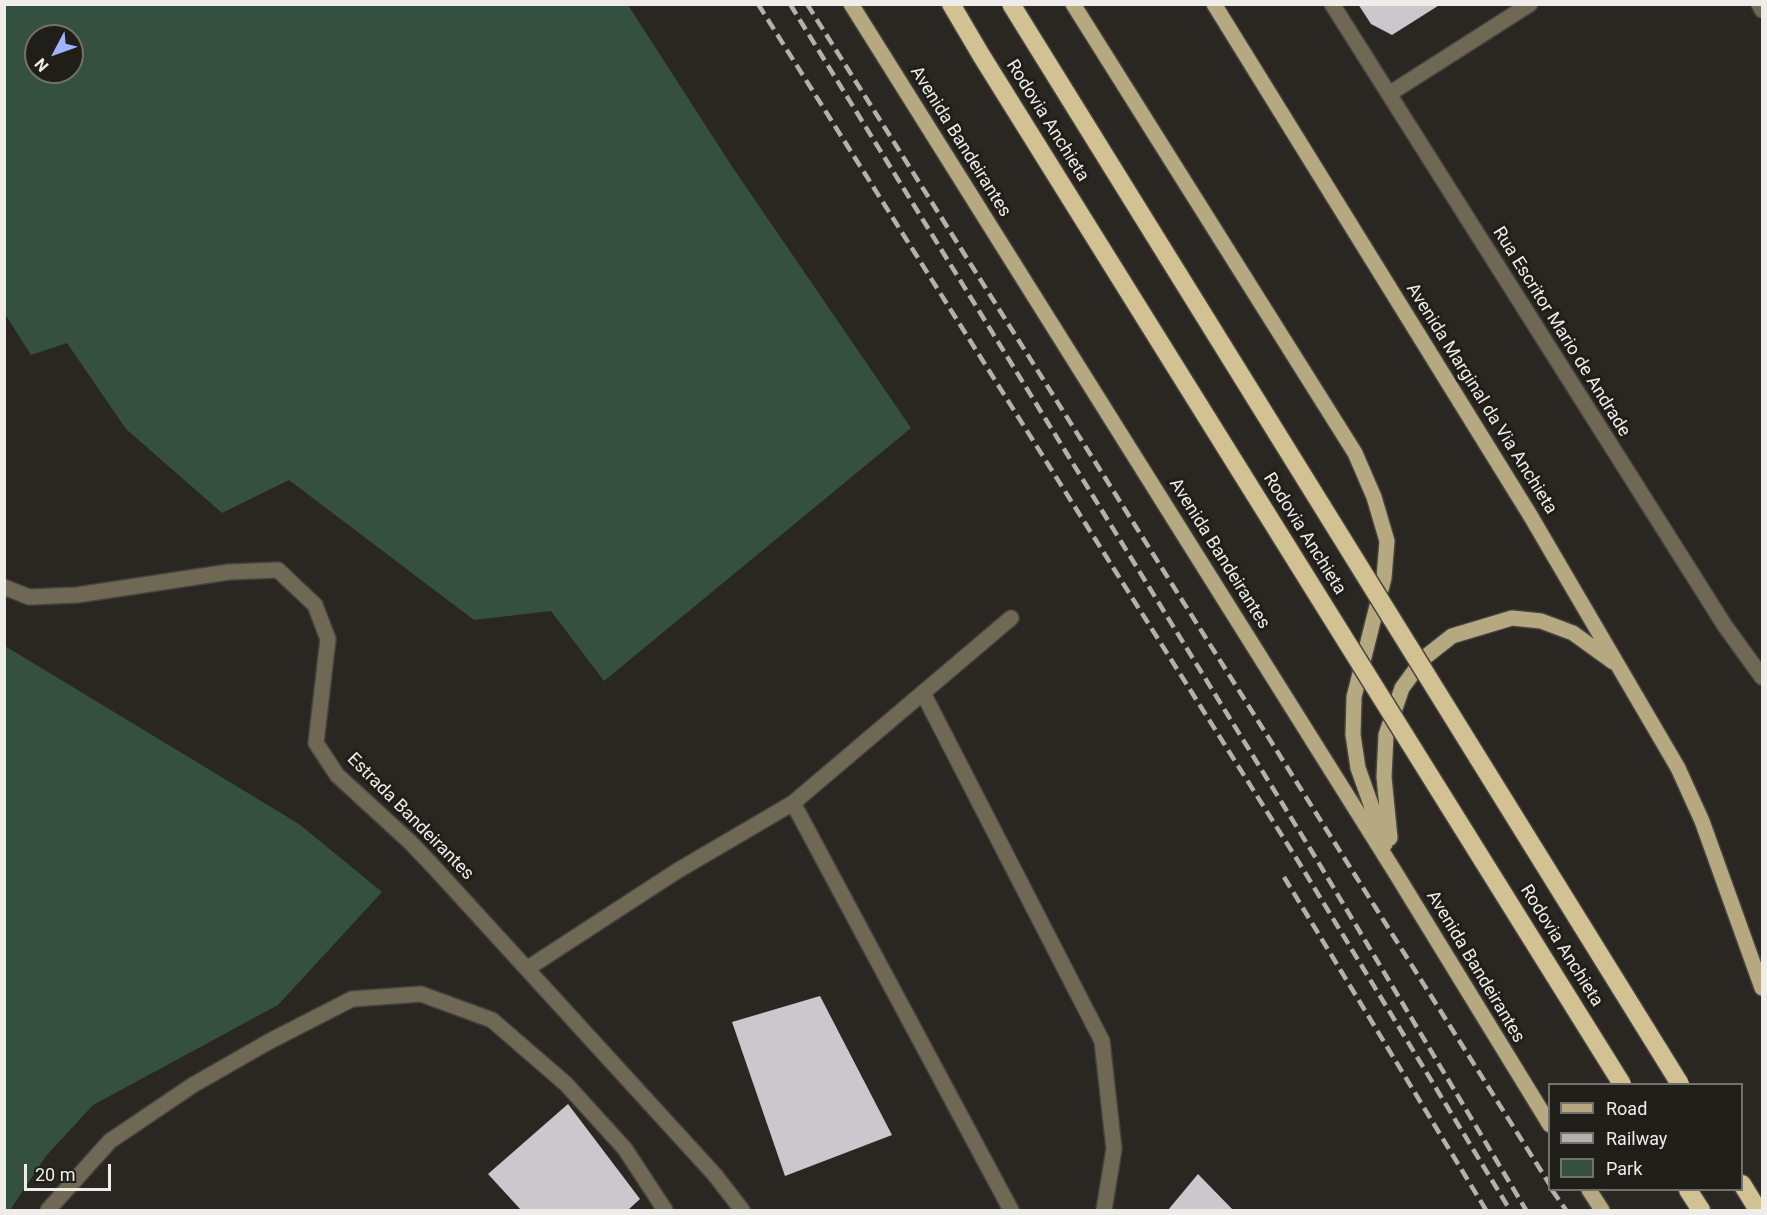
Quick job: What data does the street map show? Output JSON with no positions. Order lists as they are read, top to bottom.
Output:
{
  "streets": {
    "highway": ["Rodovia Anchieta"],
    "main road": ["Avenida Bandeirantes", "Avenida Marginal da Via Anchieta"],
    "street": ["Rua Escritor Mario de Andrade", "Estrada Bandeirantes"]
  },
  "legend": ["Road", "Railway", "Park"],
  "scale_bar": "20 m",
  "north": "bottom left"
}
